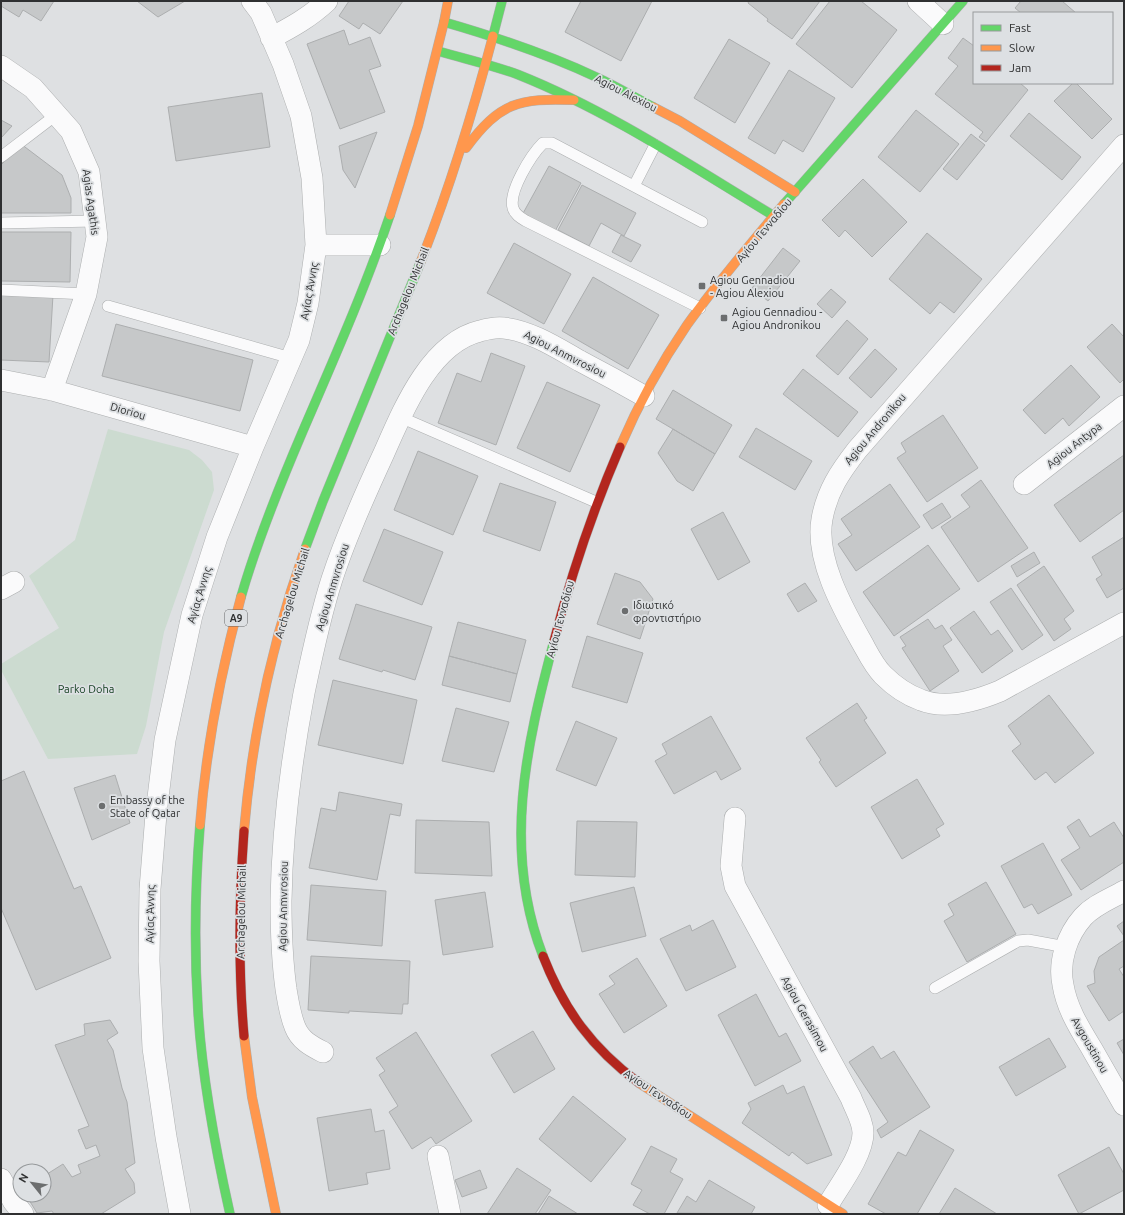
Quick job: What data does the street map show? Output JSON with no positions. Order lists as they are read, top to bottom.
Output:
{
  "streets": {
    "main road": [
      "Agiou Alexiou",
      "Αγίου Γενναδίου",
      "Archagelou Michail",
      "A9"
    ],
    "street": [
      "Agias Agathis",
      "Αγίας Άννης",
      "Agiou Anmvrosiou",
      "Dioriou",
      "Agiou Andronikou",
      "Agiou Antypa",
      "Agiou Gerasimou",
      "Avgoustinou"
    ]
  },
  "crossings": [
    ["Agiou Alexiou", "Αγίου Γενναδίου"],
    ["Agiou Alexiou", "Archagelou Michail"],
    ["Agiou Alexiou", "A9"],
    ["Agias Agathis", "Dioriou"],
    ["Αγίου Γενναδίου", "Agiou Anmvrosiou"],
    ["Αγίου Γενναδίου", "Agiou Gerasimou"],
    ["Αγίας Άννης", "Dioriou"]
  ],
  "parks": ["Parko Doha"],
  "places": {
    "transit": ["Agiou Gennadiou - Agiou Alexiou", "Agiou Gennadiou - Agiou Andronikou"],
    "other": ["Ιδιωτικό φροντιστήριο", "Embassy of the State of Qatar"]
  },
  "legend": ["Fast", "Slow", "Jam"],
  "north": "top left"
}
